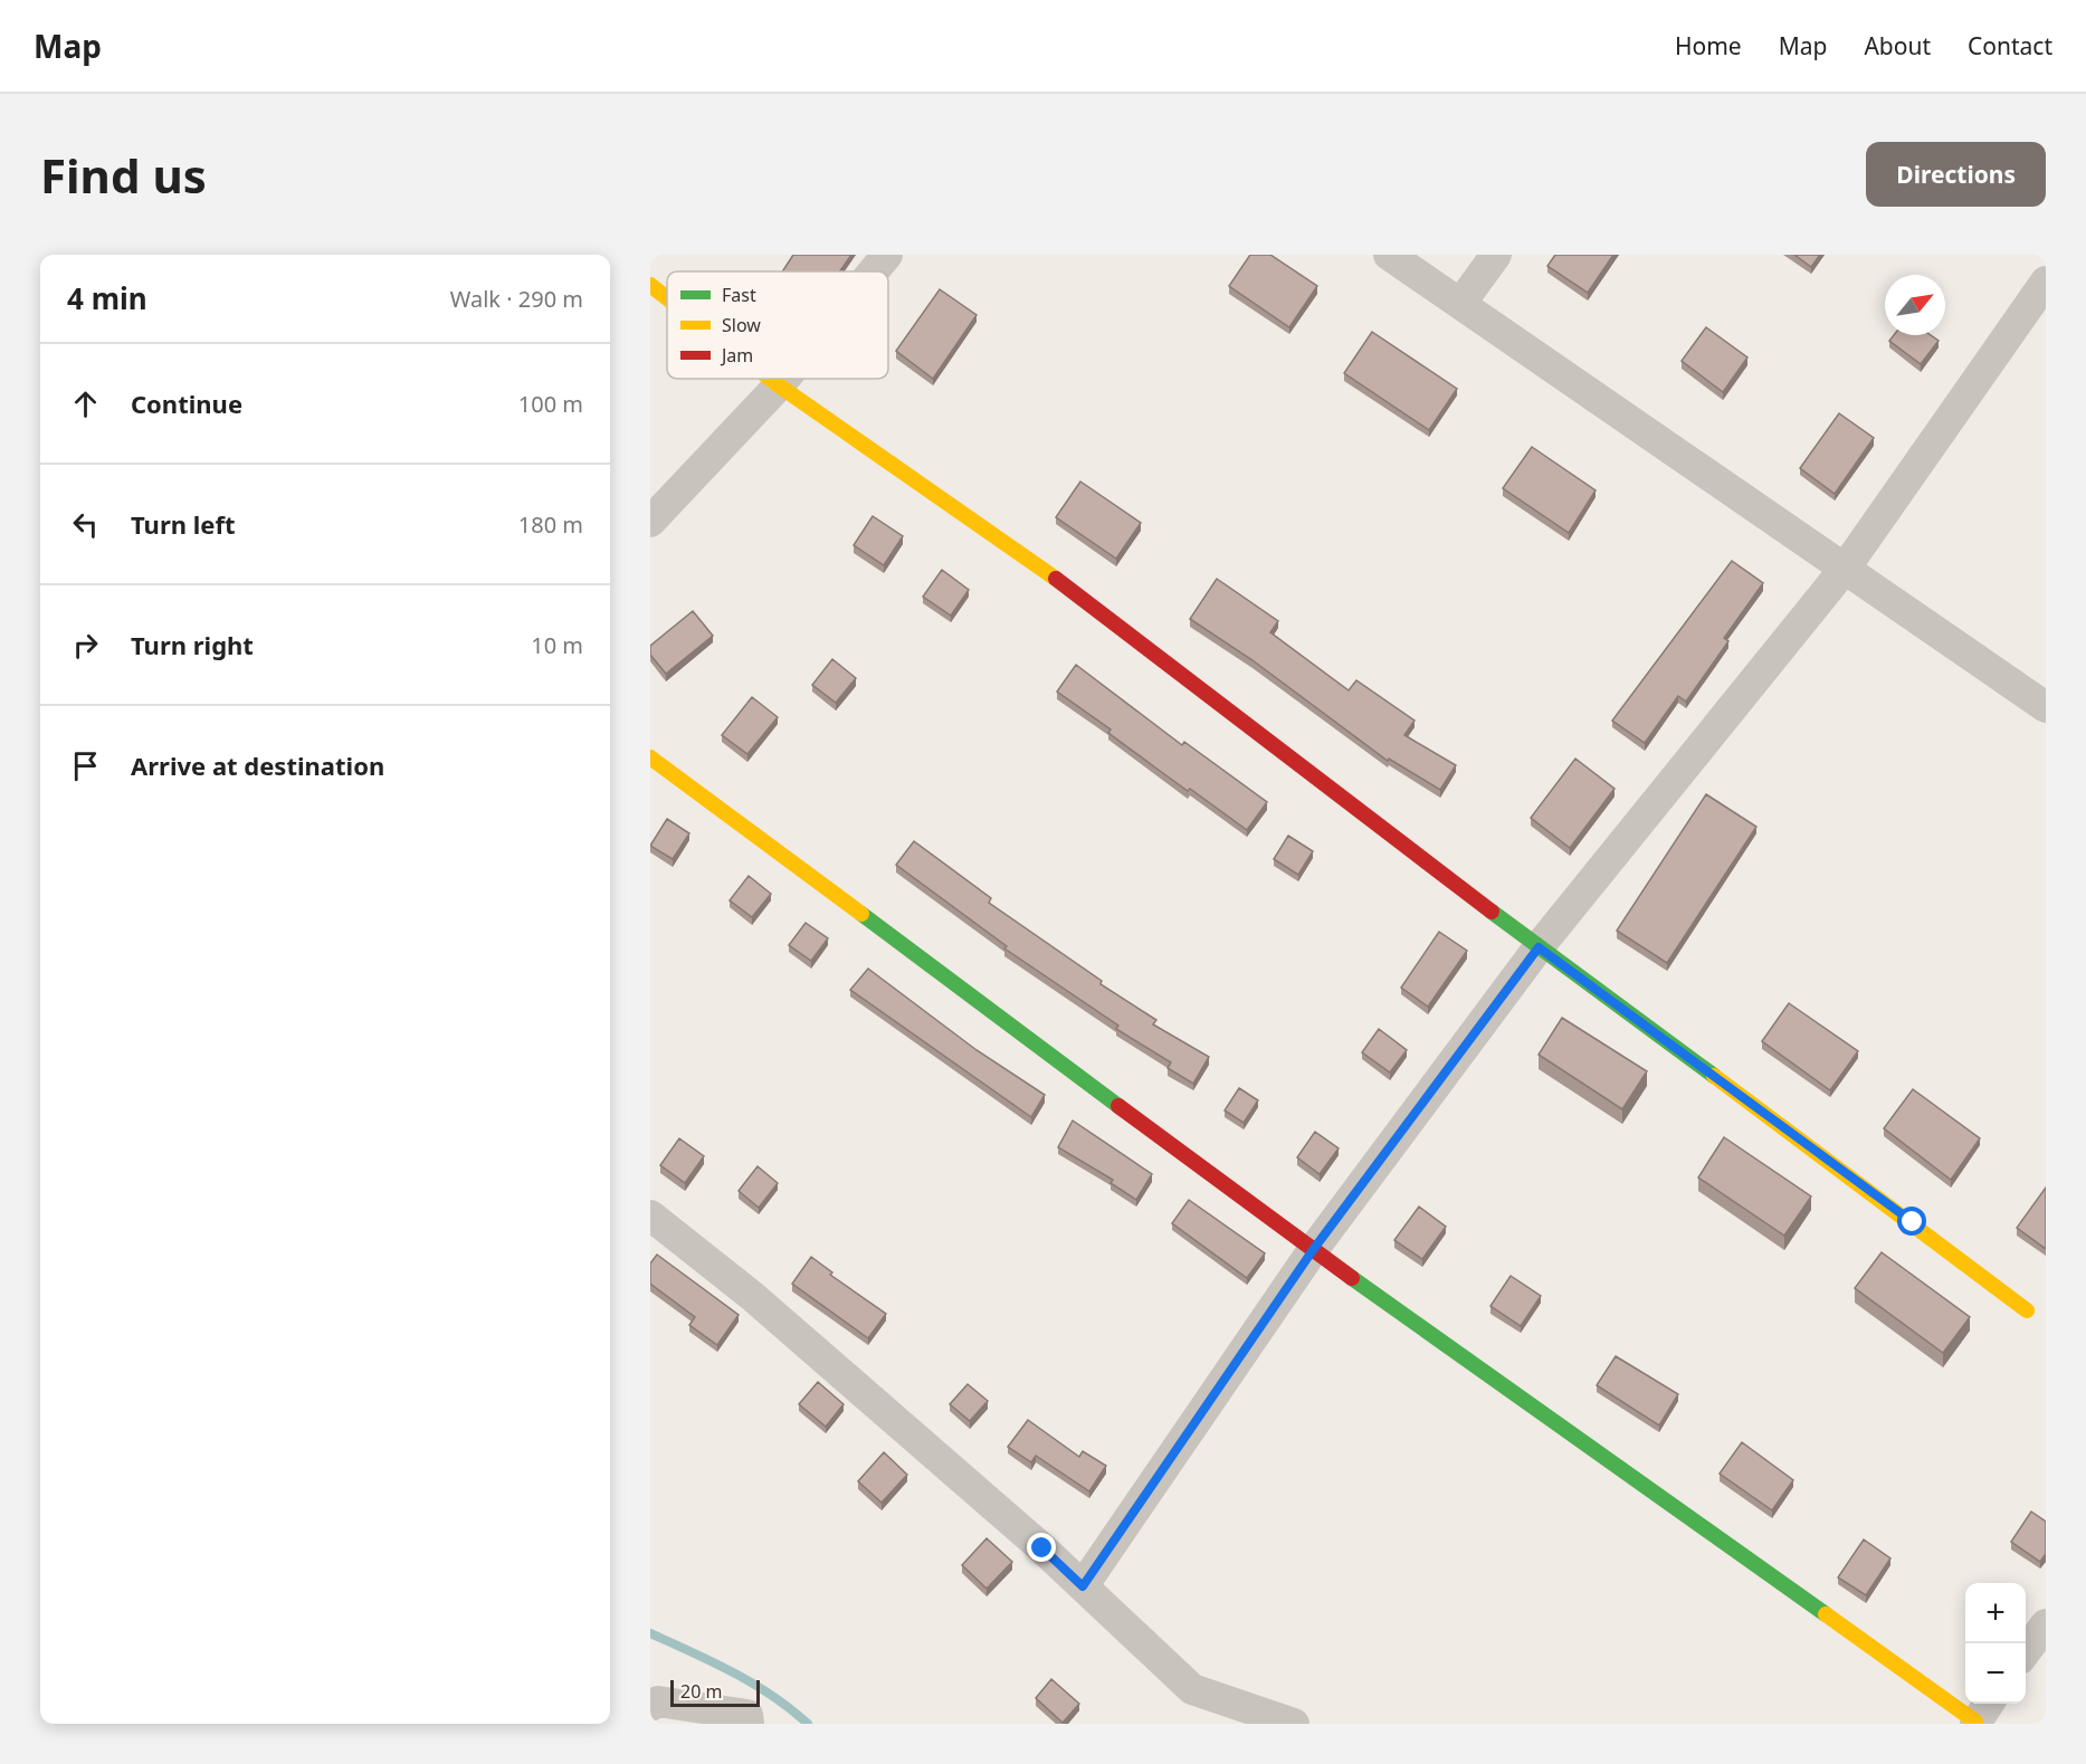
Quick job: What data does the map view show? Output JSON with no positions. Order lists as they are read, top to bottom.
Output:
{
  "legend": ["Fast", "Slow", "Jam"],
  "scale_bar": "20 m",
  "north": "top right",
  "page": {
    "header": "Map",
    "nav": [
      "Home",
      "Map",
      "About",
      "Contact"
    ],
    "buttons": "Directions",
    "title": "Find us",
    "heading": ["4 min", "Walk · 290 m"],
    "list": [
      ["Continue", "100 m"],
      ["Turn left", "180 m"],
      ["Turn right", "10 m"],
      "Arrive at destination"
    ],
    "map_buttons": ["+", "−"],
    "scale": "20 m"
  }
}
